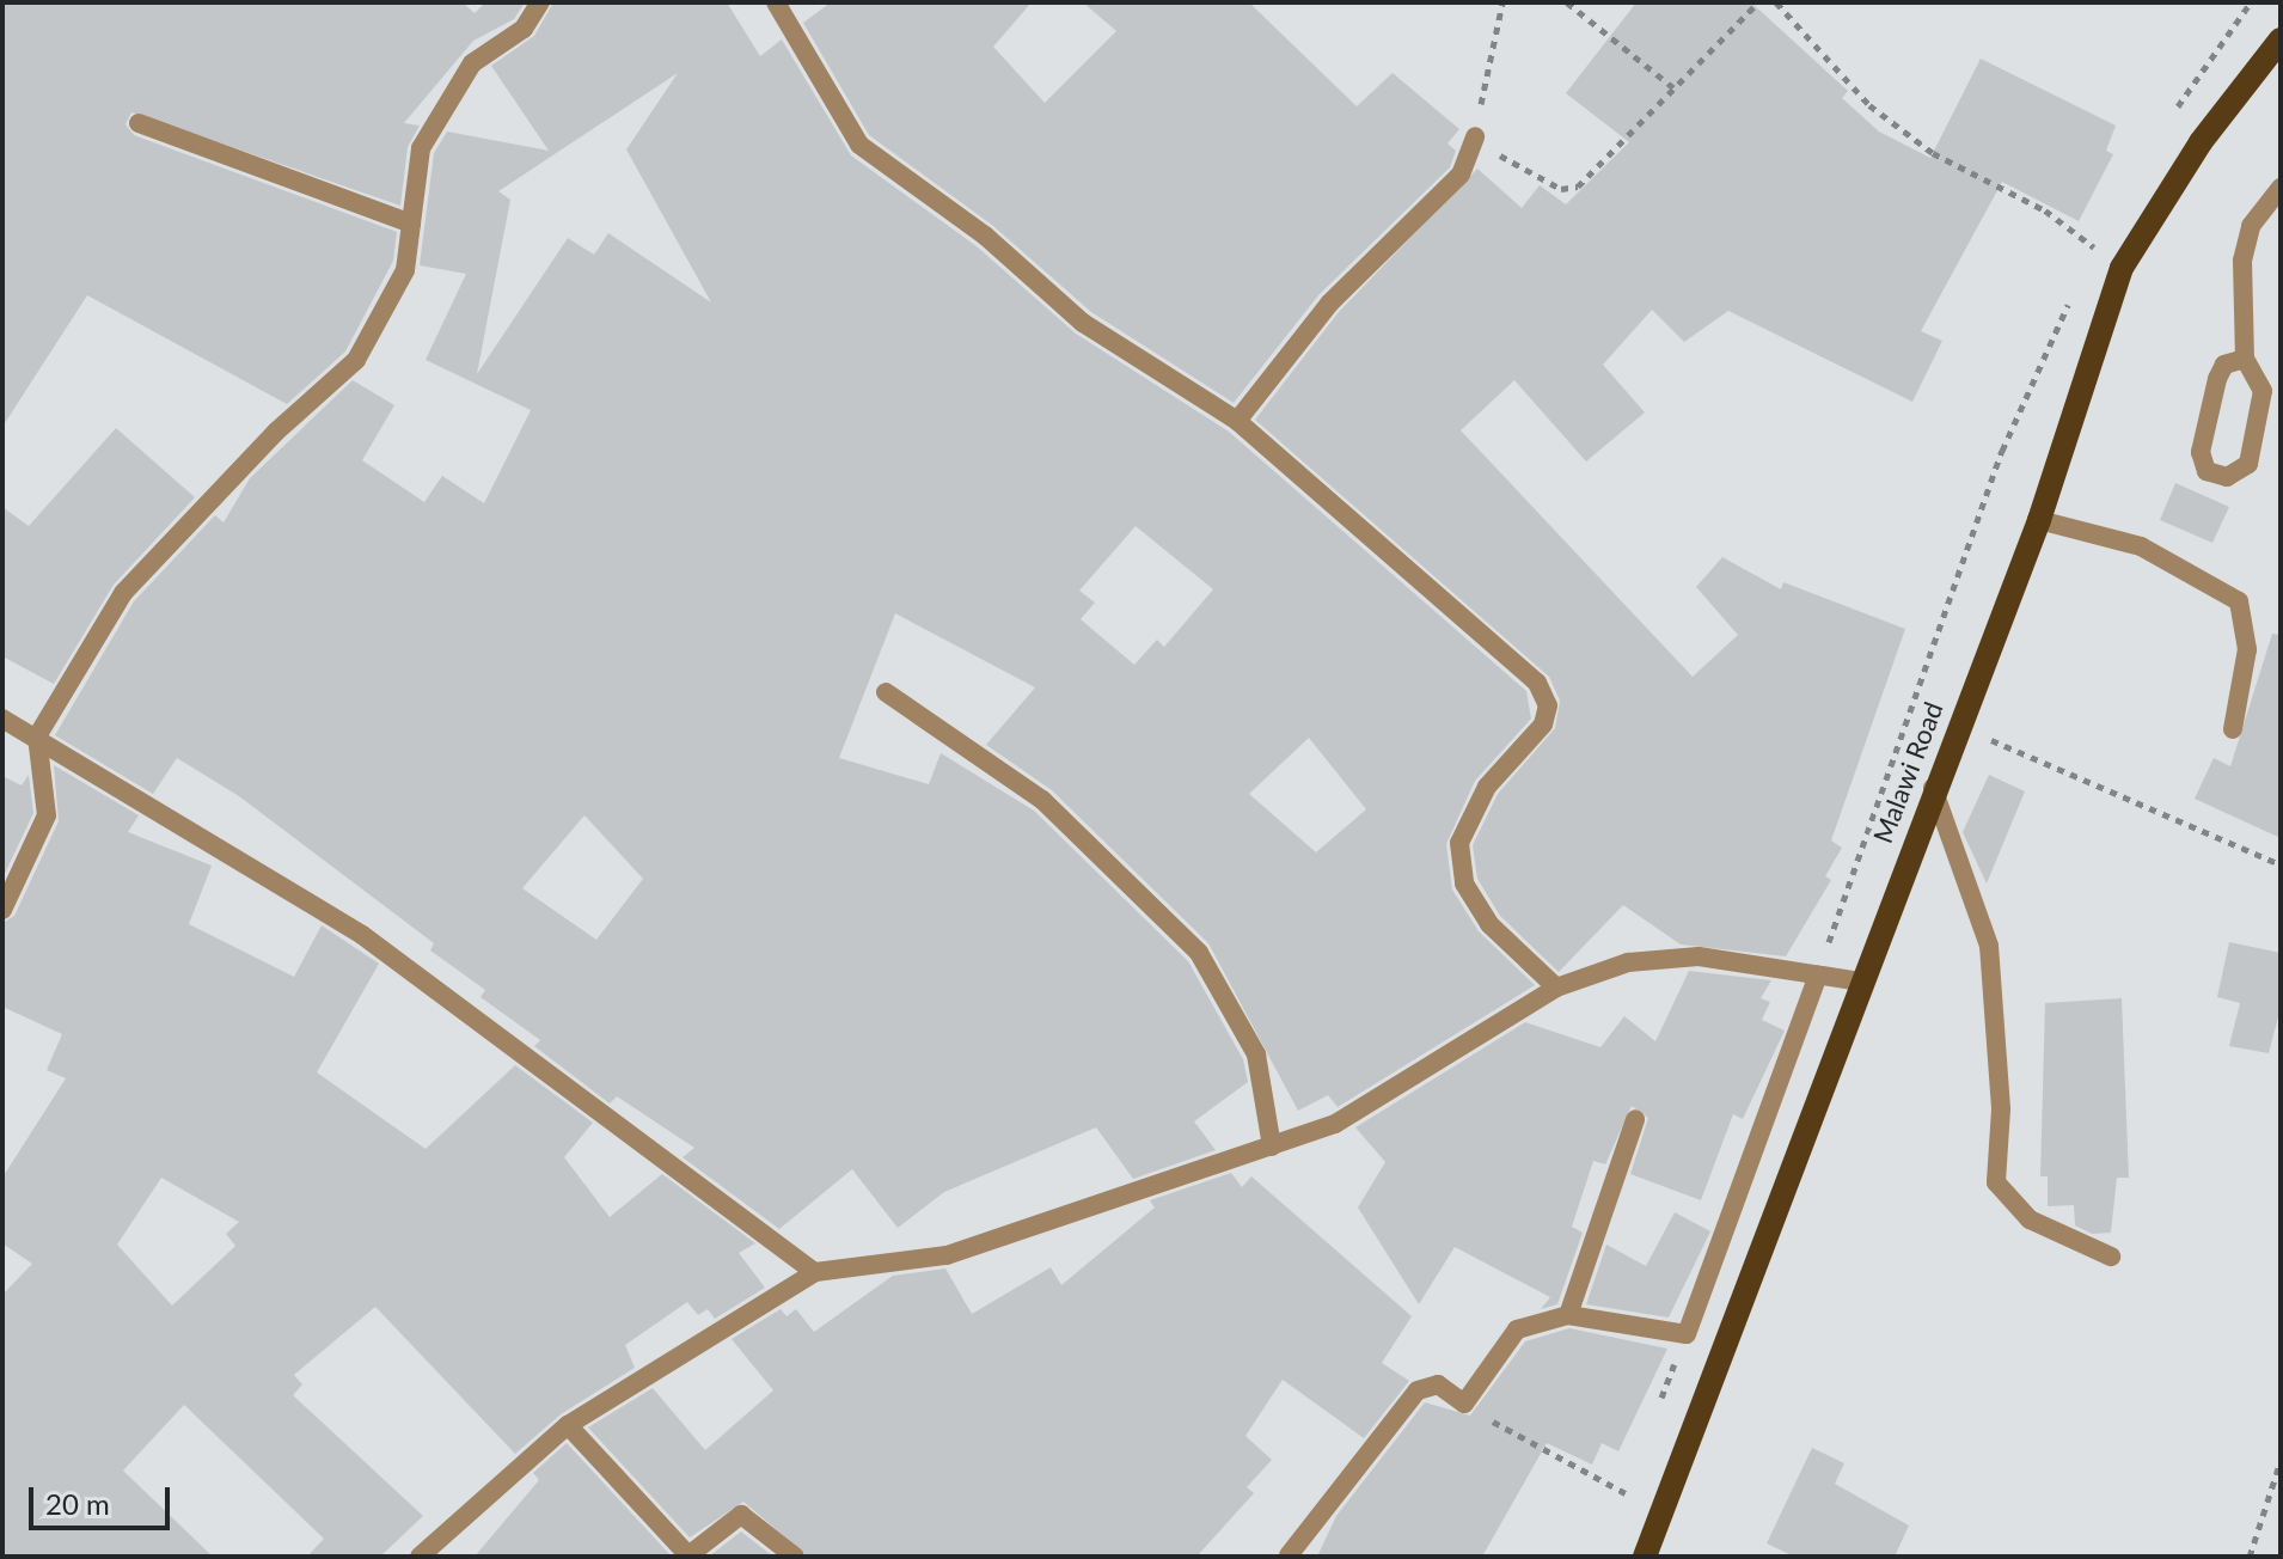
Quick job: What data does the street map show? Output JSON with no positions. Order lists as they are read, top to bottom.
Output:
{
  "streets": {
    "main road": ["Malawi Road"]
  },
  "scale_bar": "20 m"
}
